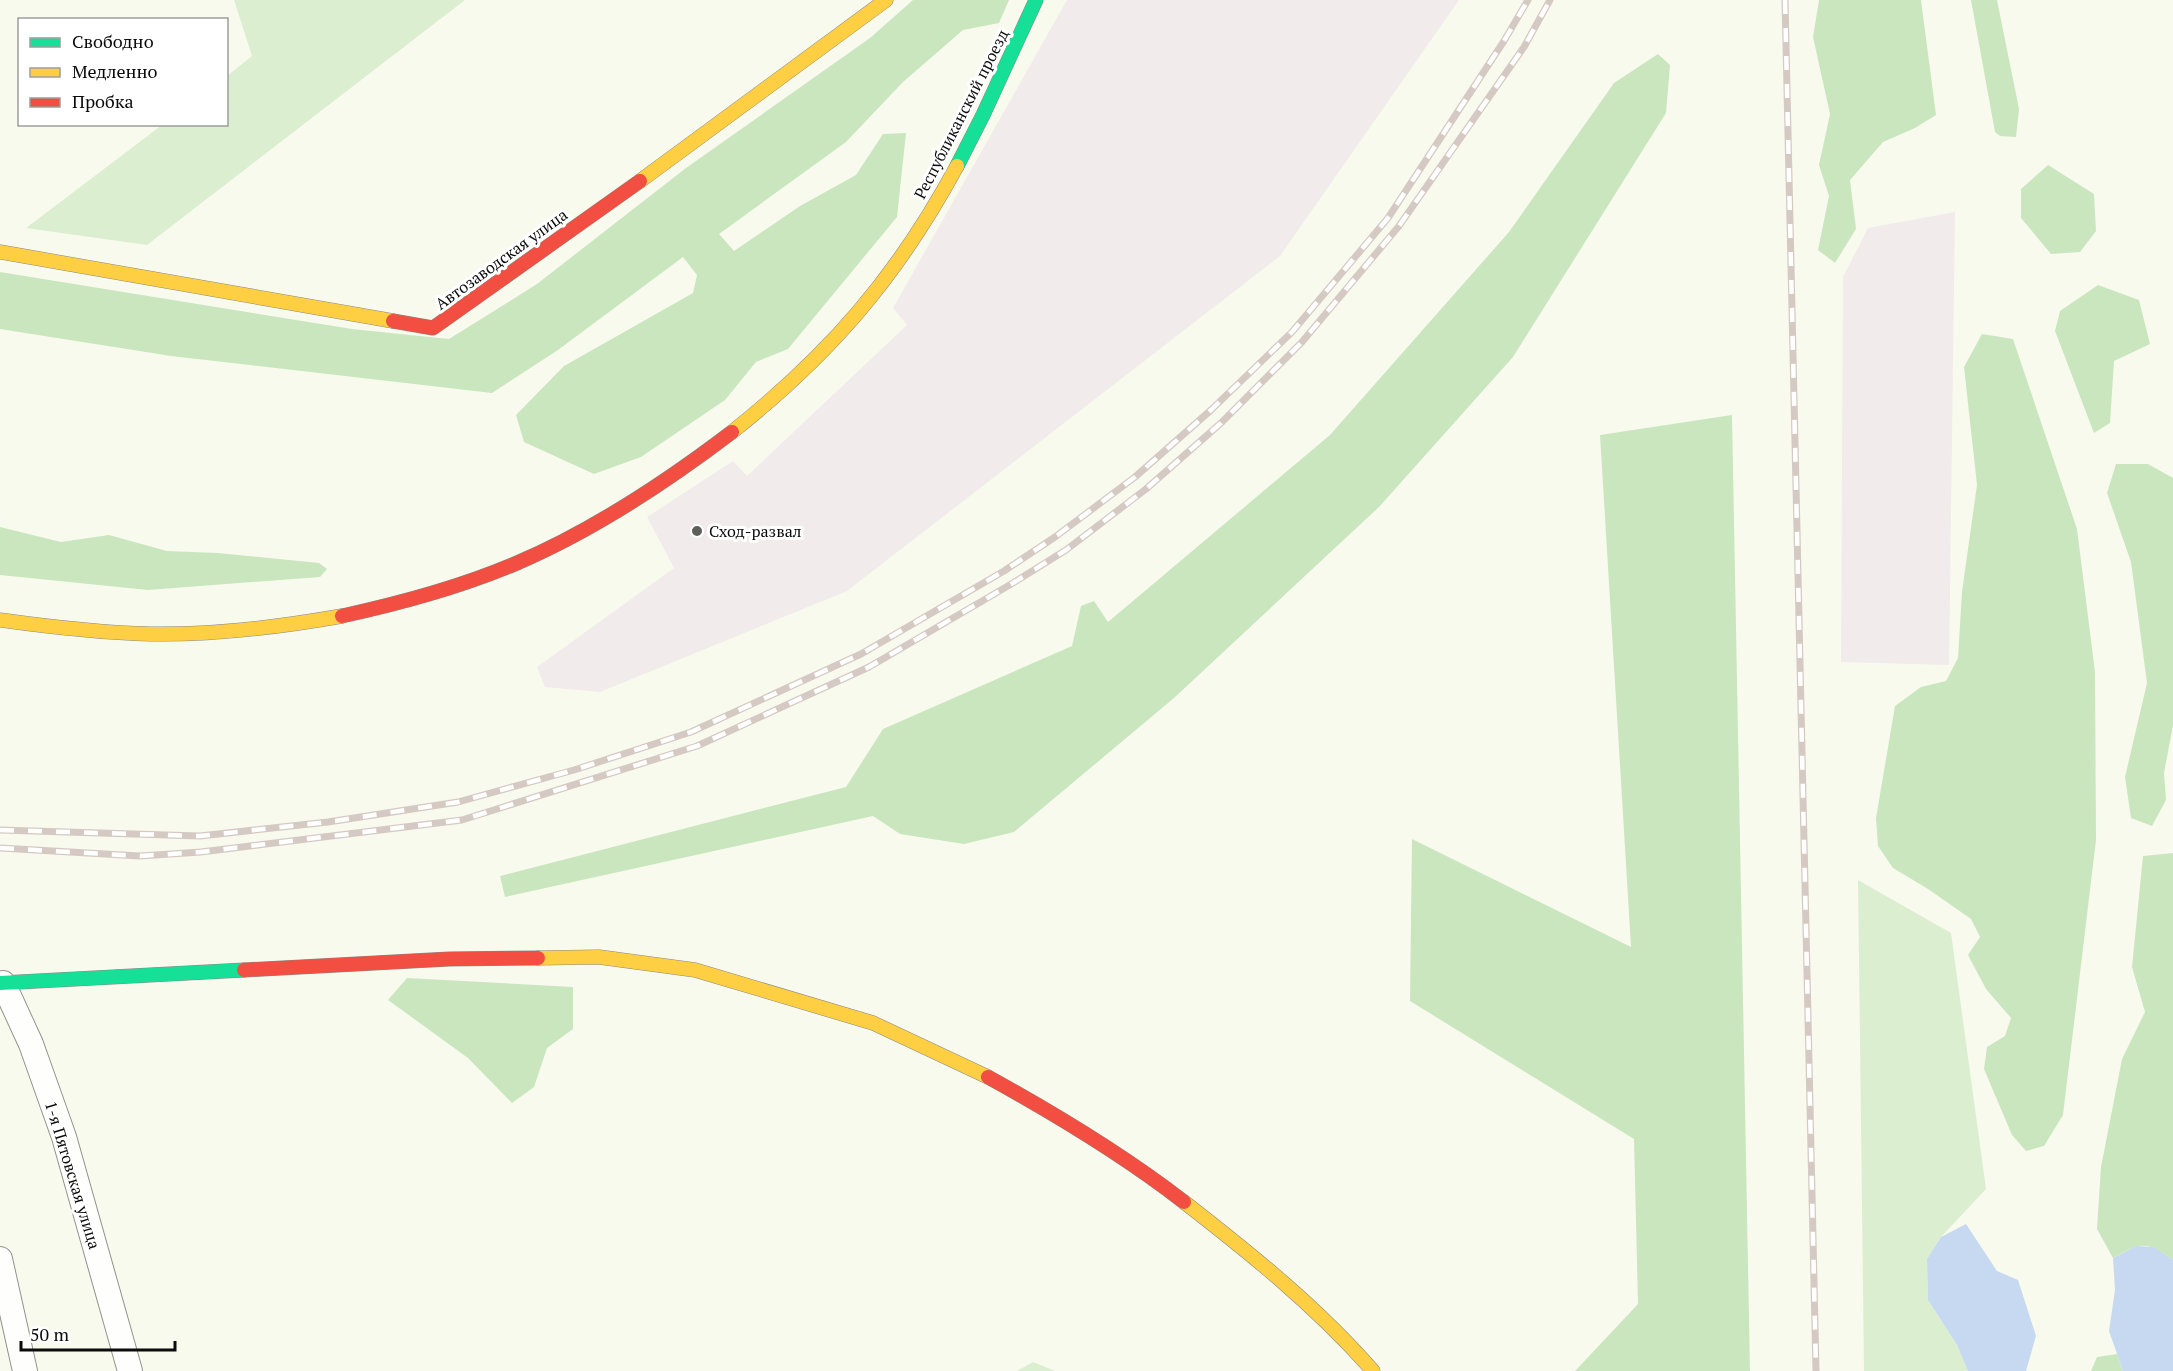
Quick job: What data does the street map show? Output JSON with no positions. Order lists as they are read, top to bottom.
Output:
{
  "streets": {
    "street": ["Республиканский проезд", "Автозаводская улица", "1-я Пятовская улица"]
  },
  "places": ["Сход-развал"],
  "legend": ["Свободно", "Медленно", "Пробка"],
  "scale_bar": "50 m"
}
